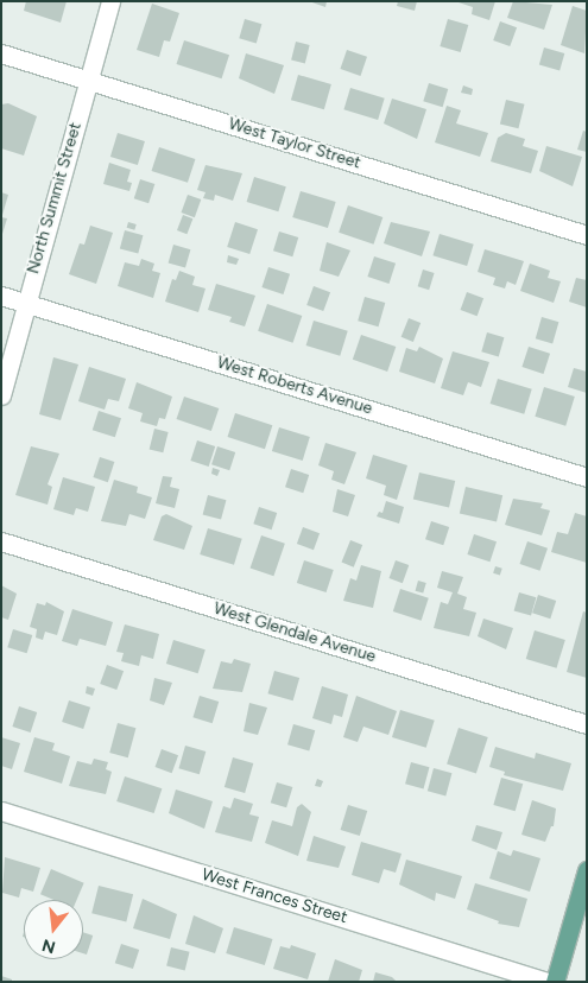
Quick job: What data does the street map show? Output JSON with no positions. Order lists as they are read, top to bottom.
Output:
{
  "streets": {
    "street": [
      "West Taylor Street",
      "North Summit Street",
      "West Roberts Avenue",
      "West Glendale Avenue",
      "West Frances Street"
    ]
  },
  "crossings": [
    ["West Taylor Street", "North Summit Street"],
    ["North Summit Street", "West Roberts Avenue"]
  ],
  "north": "bottom"
}
